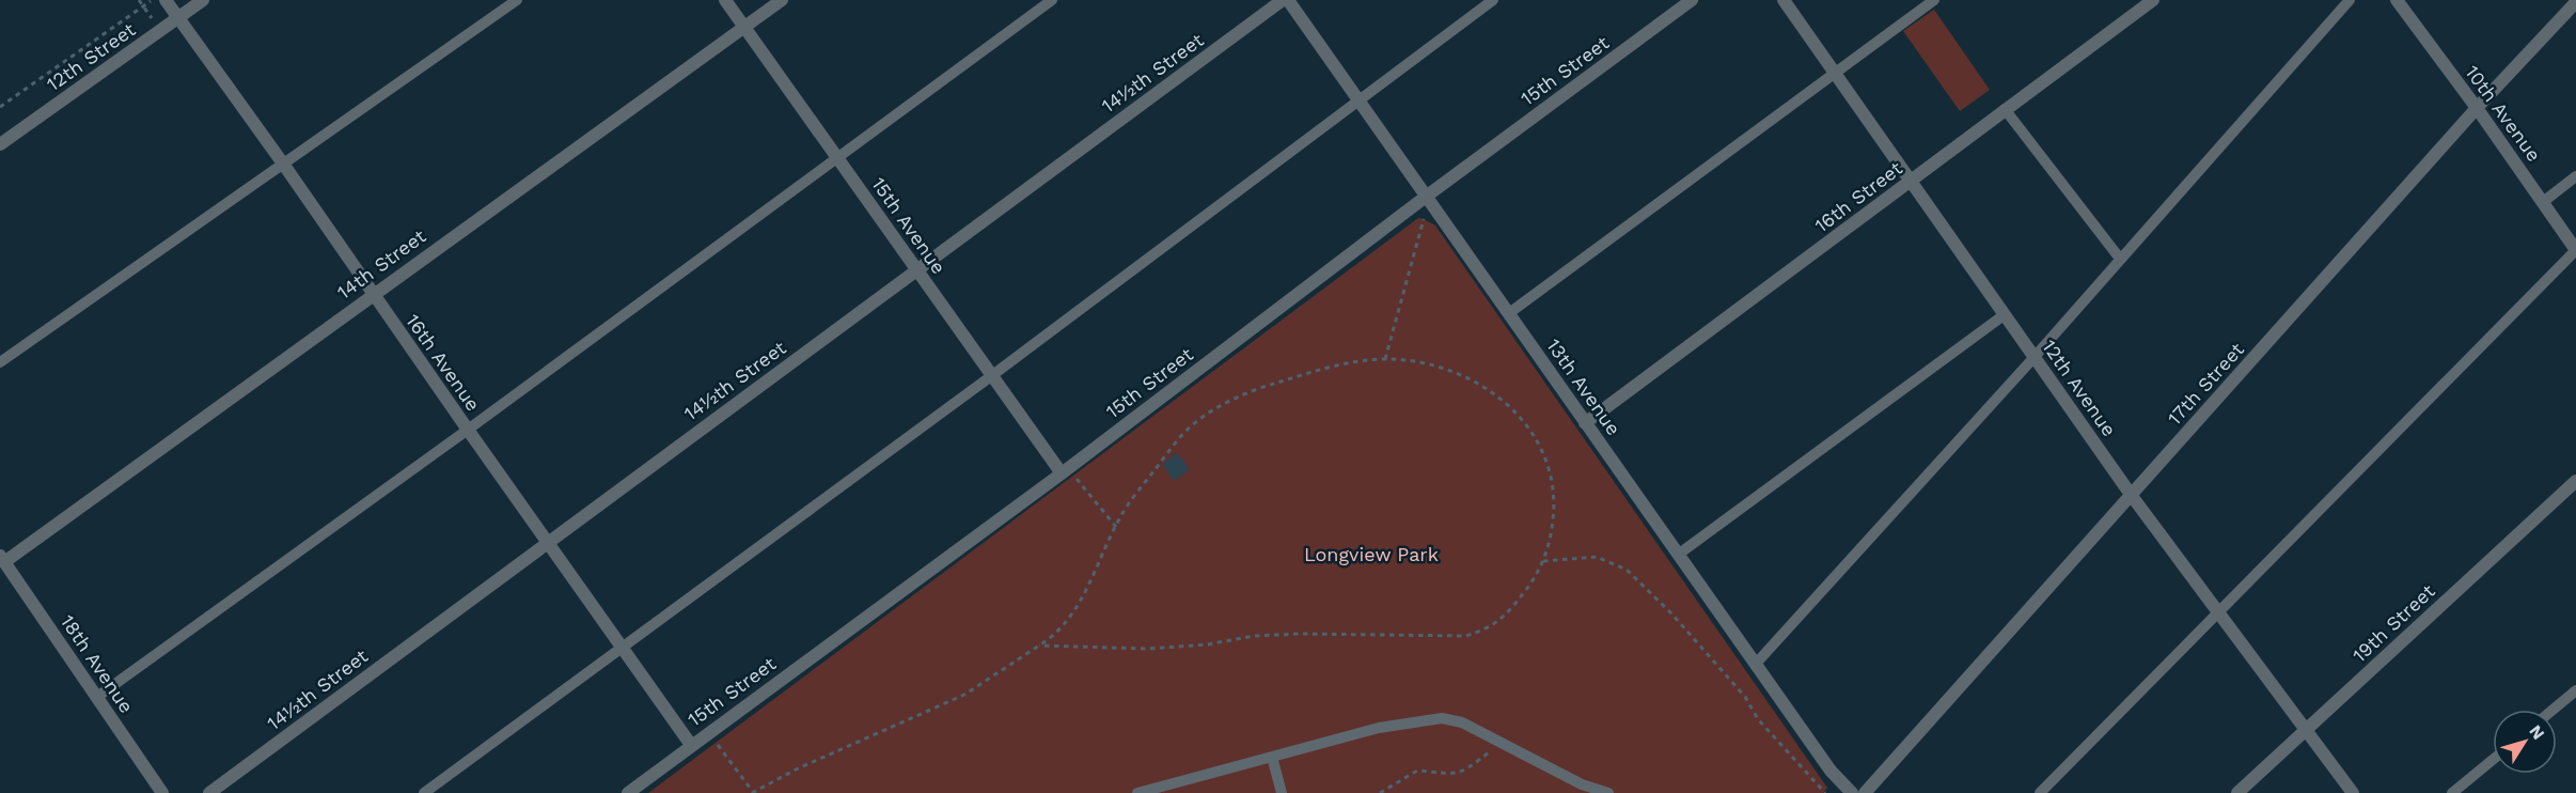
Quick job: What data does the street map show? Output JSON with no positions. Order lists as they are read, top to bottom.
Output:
{
  "streets": {
    "street": [
      "12th Street",
      "15th Street",
      "14½th Street",
      "10th Avenue",
      "16th Street",
      "15th Avenue",
      "14th Street",
      "16th Avenue",
      "17th Street",
      "13th Avenue",
      "12th Avenue",
      "19th Street",
      "18th Avenue"
    ]
  },
  "crossings": [
    ["12th Street", "16th Avenue"],
    ["15th Street", "15th Avenue"],
    ["15th Street", "16th Avenue"],
    ["15th Street", "13th Avenue"],
    ["14½th Street", "15th Avenue"],
    ["14½th Street", "16th Avenue"],
    ["10th Avenue", "17th Street"],
    ["16th Street", "13th Avenue"],
    ["16th Street", "12th Avenue"],
    ["15th Avenue", "14th Street"],
    ["14th Street", "16th Avenue"],
    ["14th Street", "18th Avenue"],
    ["17th Street", "12th Avenue"],
    ["12th Avenue", "19th Street"]
  ],
  "parks": ["Longview Park"],
  "north": "top right"
}
